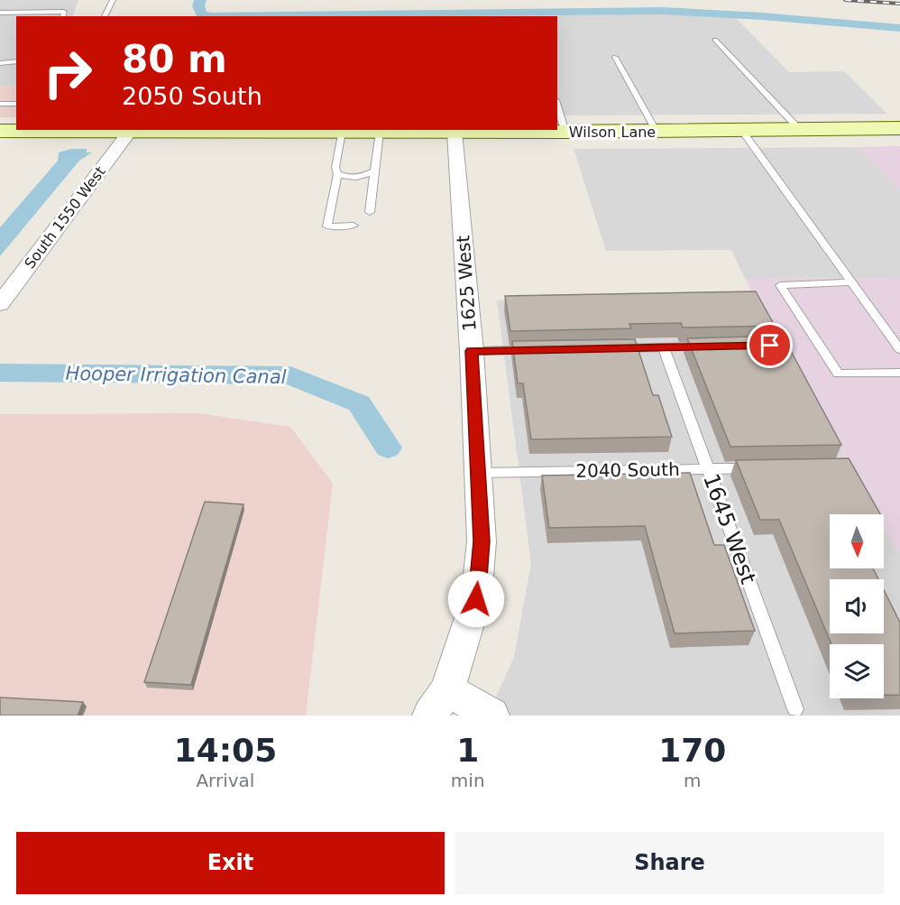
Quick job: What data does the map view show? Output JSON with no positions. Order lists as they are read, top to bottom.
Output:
{
  "streets": {
    "main road": ["Wilson Lane"],
    "street": ["South 1550 West", "1625 West"],
    "lane": ["2040 South", "1645 West"]
  },
  "crossings": [
    ["Wilson Lane", "South 1550 West"],
    ["Wilson Lane", "1625 West"],
    ["1625 West", "2040 South"],
    ["2040 South", "1645 West"]
  ],
  "water": ["Hooper Irrigation Canal"],
  "north": "bottom",
  "page": {
    "turn": ["80 m", "2050 South"],
    "eta": [
      "14:05",
      "Arrival",
      "1",
      "min",
      "170",
      "m"
    ],
    "buttons": ["Exit", "Share"]
  }
}
